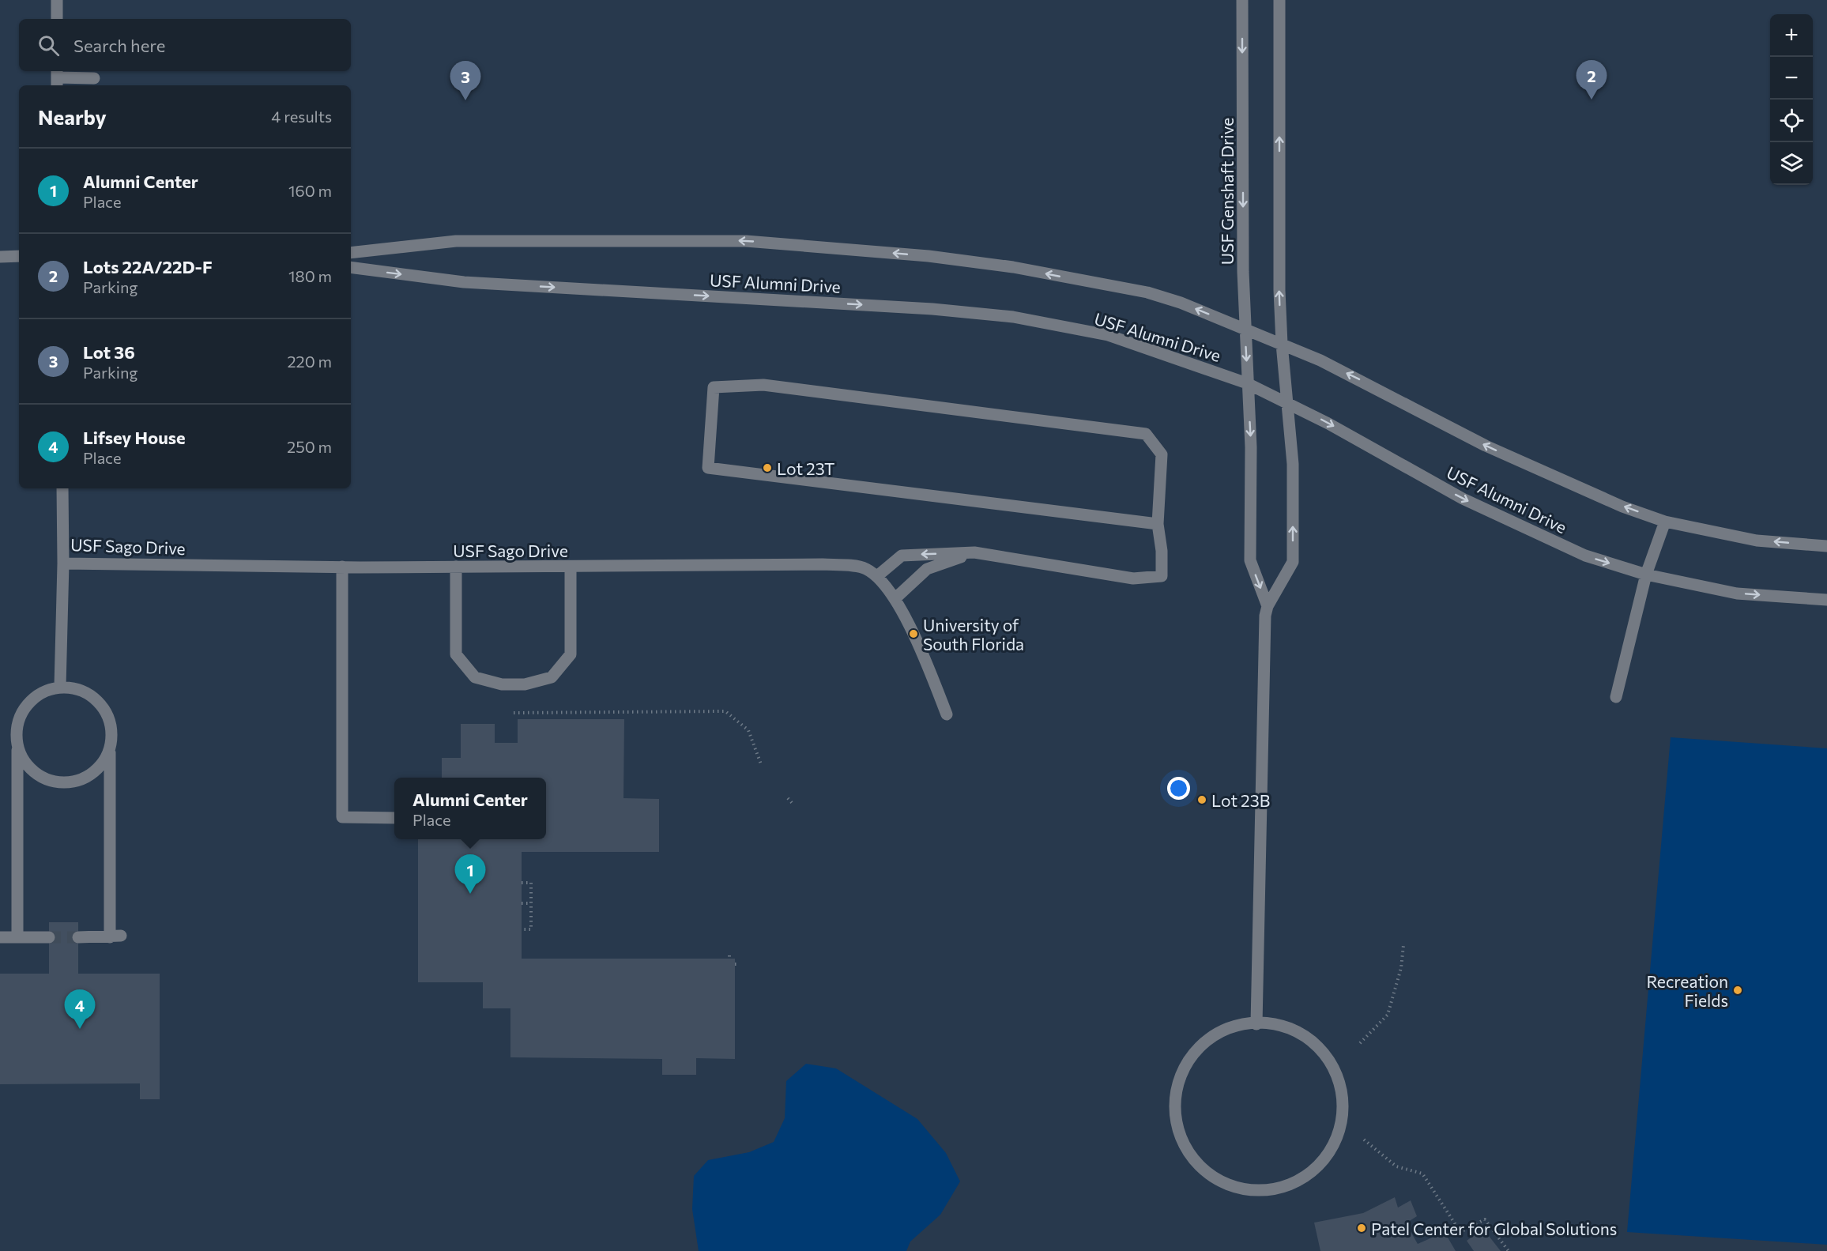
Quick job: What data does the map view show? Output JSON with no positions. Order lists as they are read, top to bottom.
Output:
{
  "streets": {
    "street": ["USF Genshaft Drive", "USF Alumni Drive", "USF Sago Drive"]
  },
  "crossings": [
    ["USF Genshaft Drive", "USF Alumni Drive"]
  ],
  "places": [
    "Lot 23T",
    "University of South Florida",
    "Lot 23B",
    "Recreation Fields",
    "Patel Center for Global Solutions"
  ],
  "page": {
    "map_buttons": ["+", "−"],
    "search": "Search here",
    "pins": [
      "2",
      "3",
      "1",
      "4"
    ],
    "heading": ["Nearby", "4 results"],
    "list": [
      {
        "mark": "1",
        "name": "Alumni Center",
        "note": "Place",
        "value": "160 m"
      },
      {
        "mark": "2",
        "name": "Lots 22A/22D-F",
        "note": "Parking",
        "value": "180 m"
      },
      {
        "mark": "3",
        "name": "Lot 36",
        "note": "Parking",
        "value": "220 m"
      },
      {
        "mark": "4",
        "name": "Lifsey House",
        "note": "Place",
        "value": "250 m"
      }
    ],
    "popup": ["Alumni Center", "Place"]
  }
}
